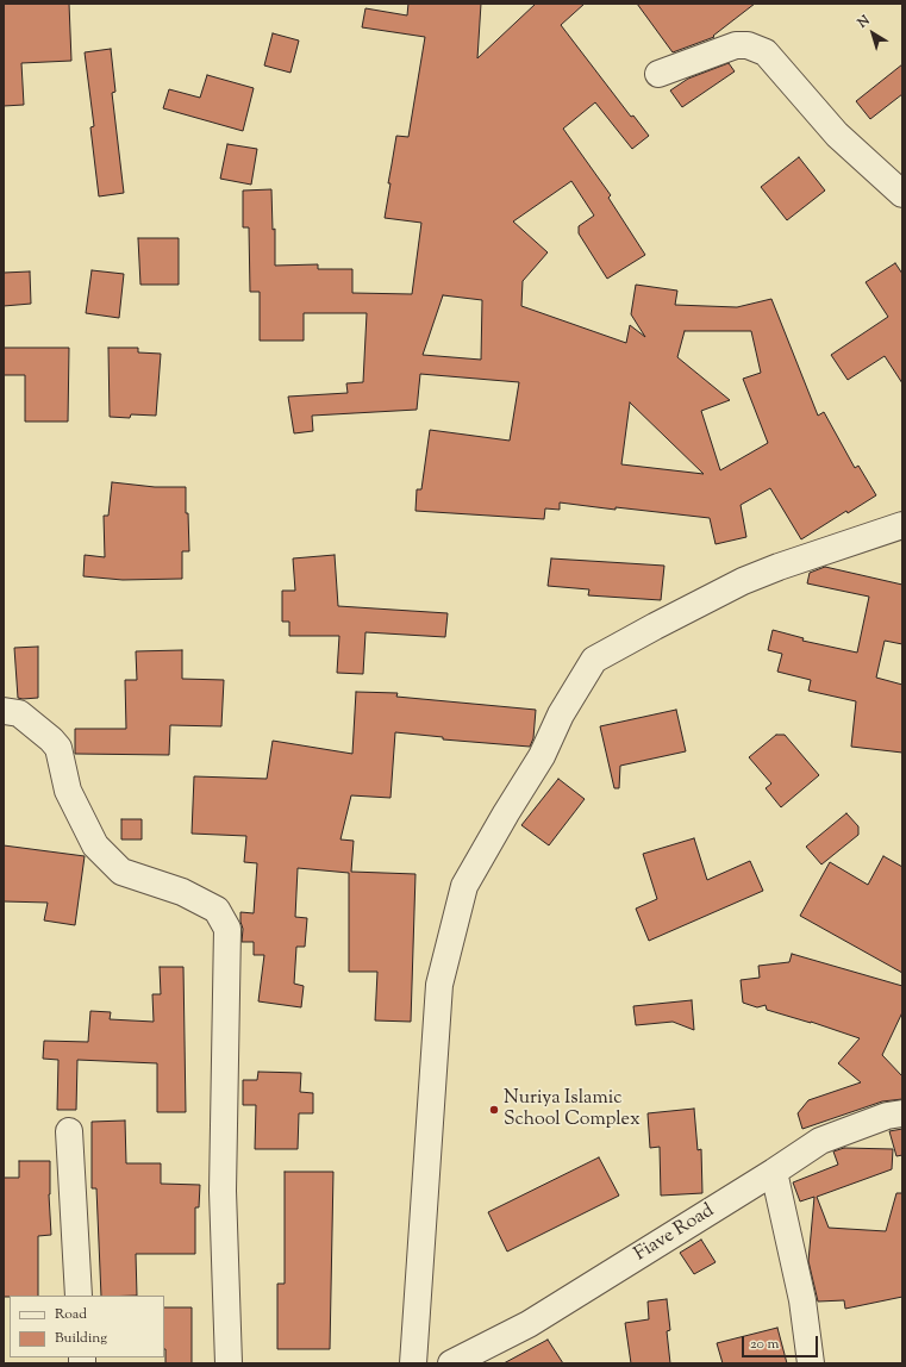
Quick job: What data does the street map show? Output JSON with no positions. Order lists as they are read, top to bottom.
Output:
{
  "streets": {
    "street": ["Fiave Road"]
  },
  "places": ["Nuriya Islamic School Complex"],
  "legend": ["Road", "Building"],
  "scale_bar": "20 m",
  "north": "top left"
}
